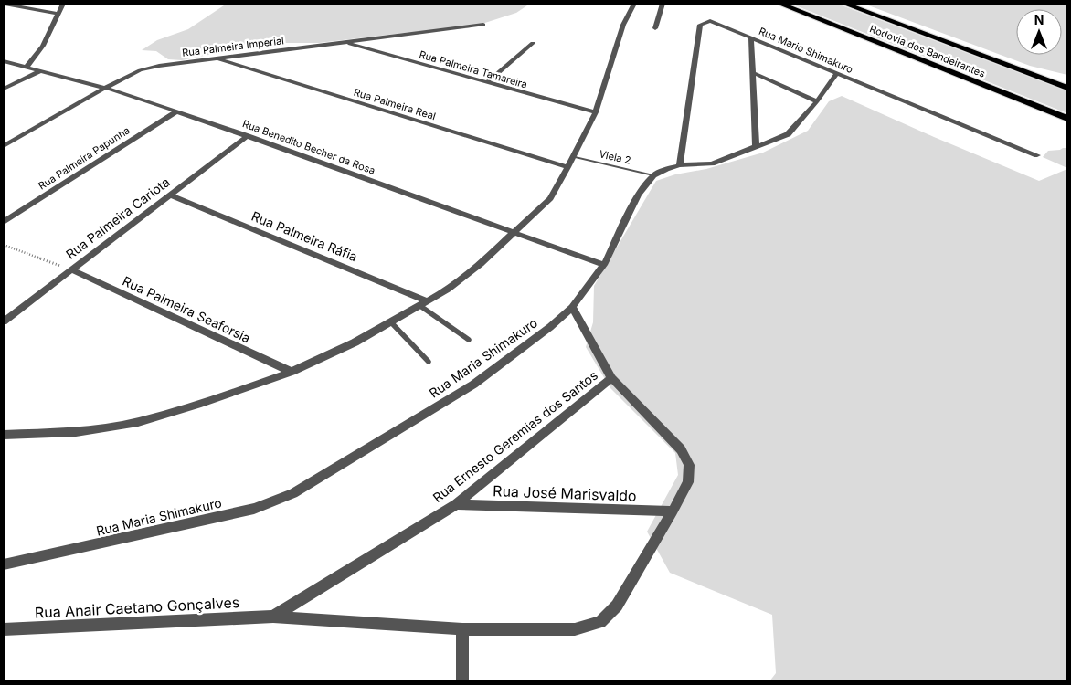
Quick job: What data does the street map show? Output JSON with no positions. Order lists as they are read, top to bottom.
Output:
{
  "streets": {
    "highway": ["Rodovia dos Bandeirantes"],
    "street": [
      "Rua Palmeira Imperial",
      "Rua Mario Shimakuro",
      "Rua Palmeira Tamareira",
      "Rua Palmeira Real",
      "Rua Benedito Becher da Rosa",
      "Rua Palmeira Papunha",
      "Rua Palmeira Cariota",
      "Rua Palmeira Ráfia",
      "Rua Palmeira Seaforsia",
      "Rua Maria Shimakuro",
      "Rua Ernesto Geremias dos Santos",
      "Rua José Marisvaldo",
      "Rua Anair Caetano Gonçalves"
    ],
    "lane": ["Viela 2"]
  },
  "crossings": [
    ["Rua Palmeira Imperial", "Rua Palmeira Tamareira"],
    ["Rua Palmeira Imperial", "Rua Palmeira Real"],
    ["Rua Palmeira Imperial", "Rua Benedito Becher da Rosa"],
    ["Rua Benedito Becher da Rosa", "Rua Palmeira Papunha"],
    ["Rua Benedito Becher da Rosa", "Rua Palmeira Cariota"],
    ["Rua Benedito Becher da Rosa", "Rua Maria Shimakuro"],
    ["Viela 2", "Rua Maria Shimakuro"],
    ["Rua Palmeira Cariota", "Rua Palmeira Ráfia"],
    ["Rua Palmeira Cariota", "Rua Palmeira Seaforsia"],
    ["Rua Maria Shimakuro", "Rua Ernesto Geremias dos Santos"],
    ["Rua Ernesto Geremias dos Santos", "Rua José Marisvaldo"],
    ["Rua Ernesto Geremias dos Santos", "Rua Anair Caetano Gonçalves"],
    ["Rua José Marisvaldo", "Rua Anair Caetano Gonçalves"]
  ],
  "north": "top"
}
